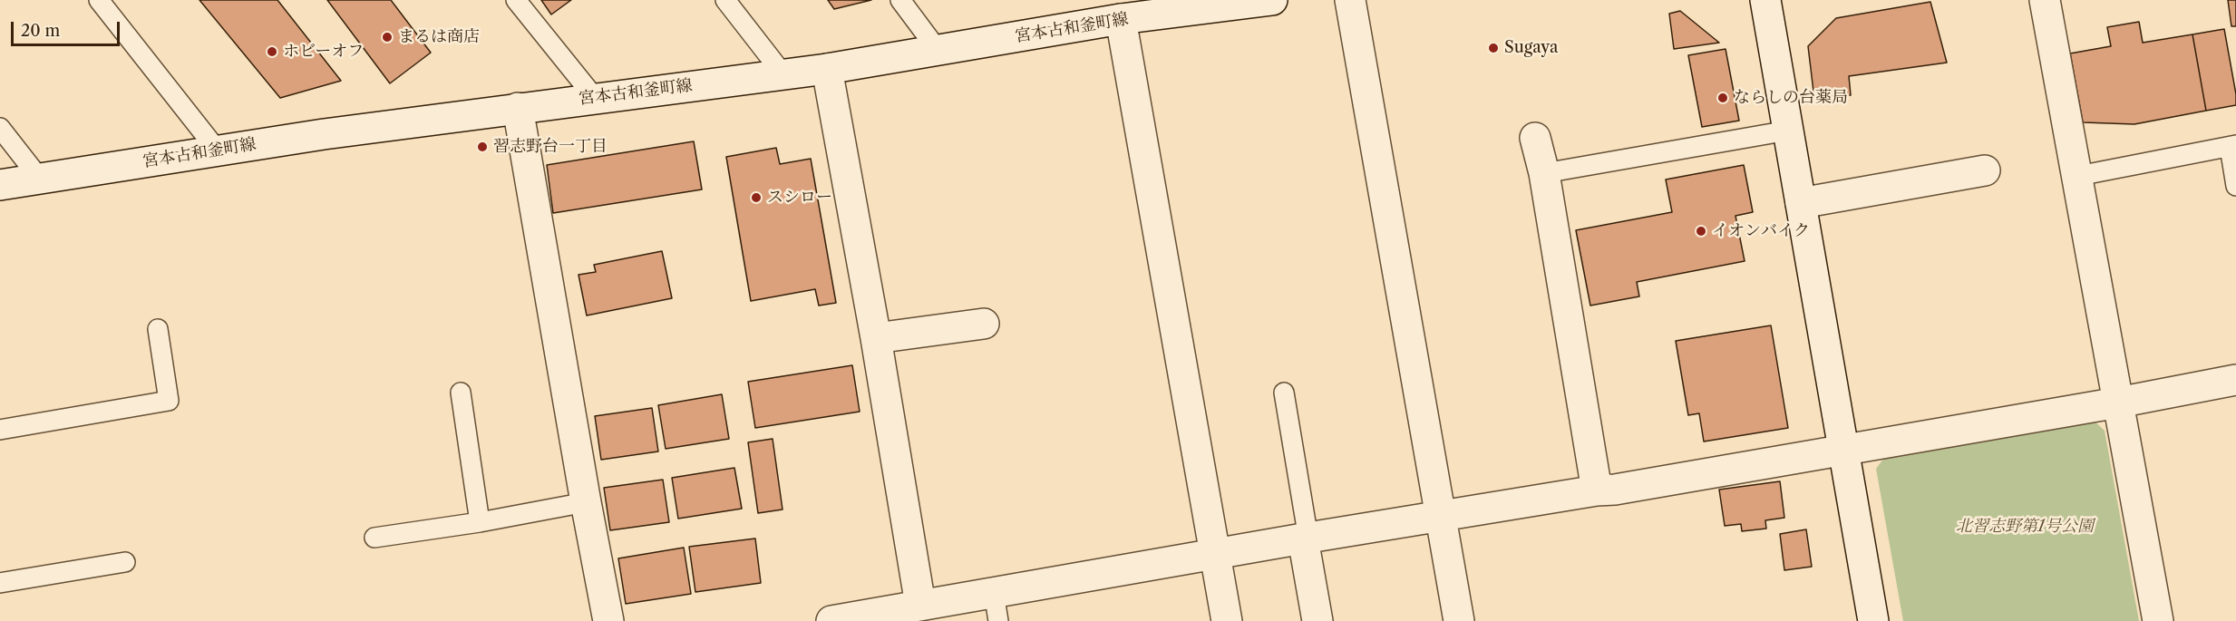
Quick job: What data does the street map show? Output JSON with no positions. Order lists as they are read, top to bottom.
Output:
{
  "streets": {
    "street": ["宮本古和釜町線"]
  },
  "parks": ["北習志野第1号公園"],
  "places": [
    "まるは商店",
    "Sugaya",
    "ホビーオフ",
    "ならしの台薬局",
    "習志野台一丁目",
    "スシロー",
    "イオンバイク"
  ],
  "scale_bar": "20 m"
}
